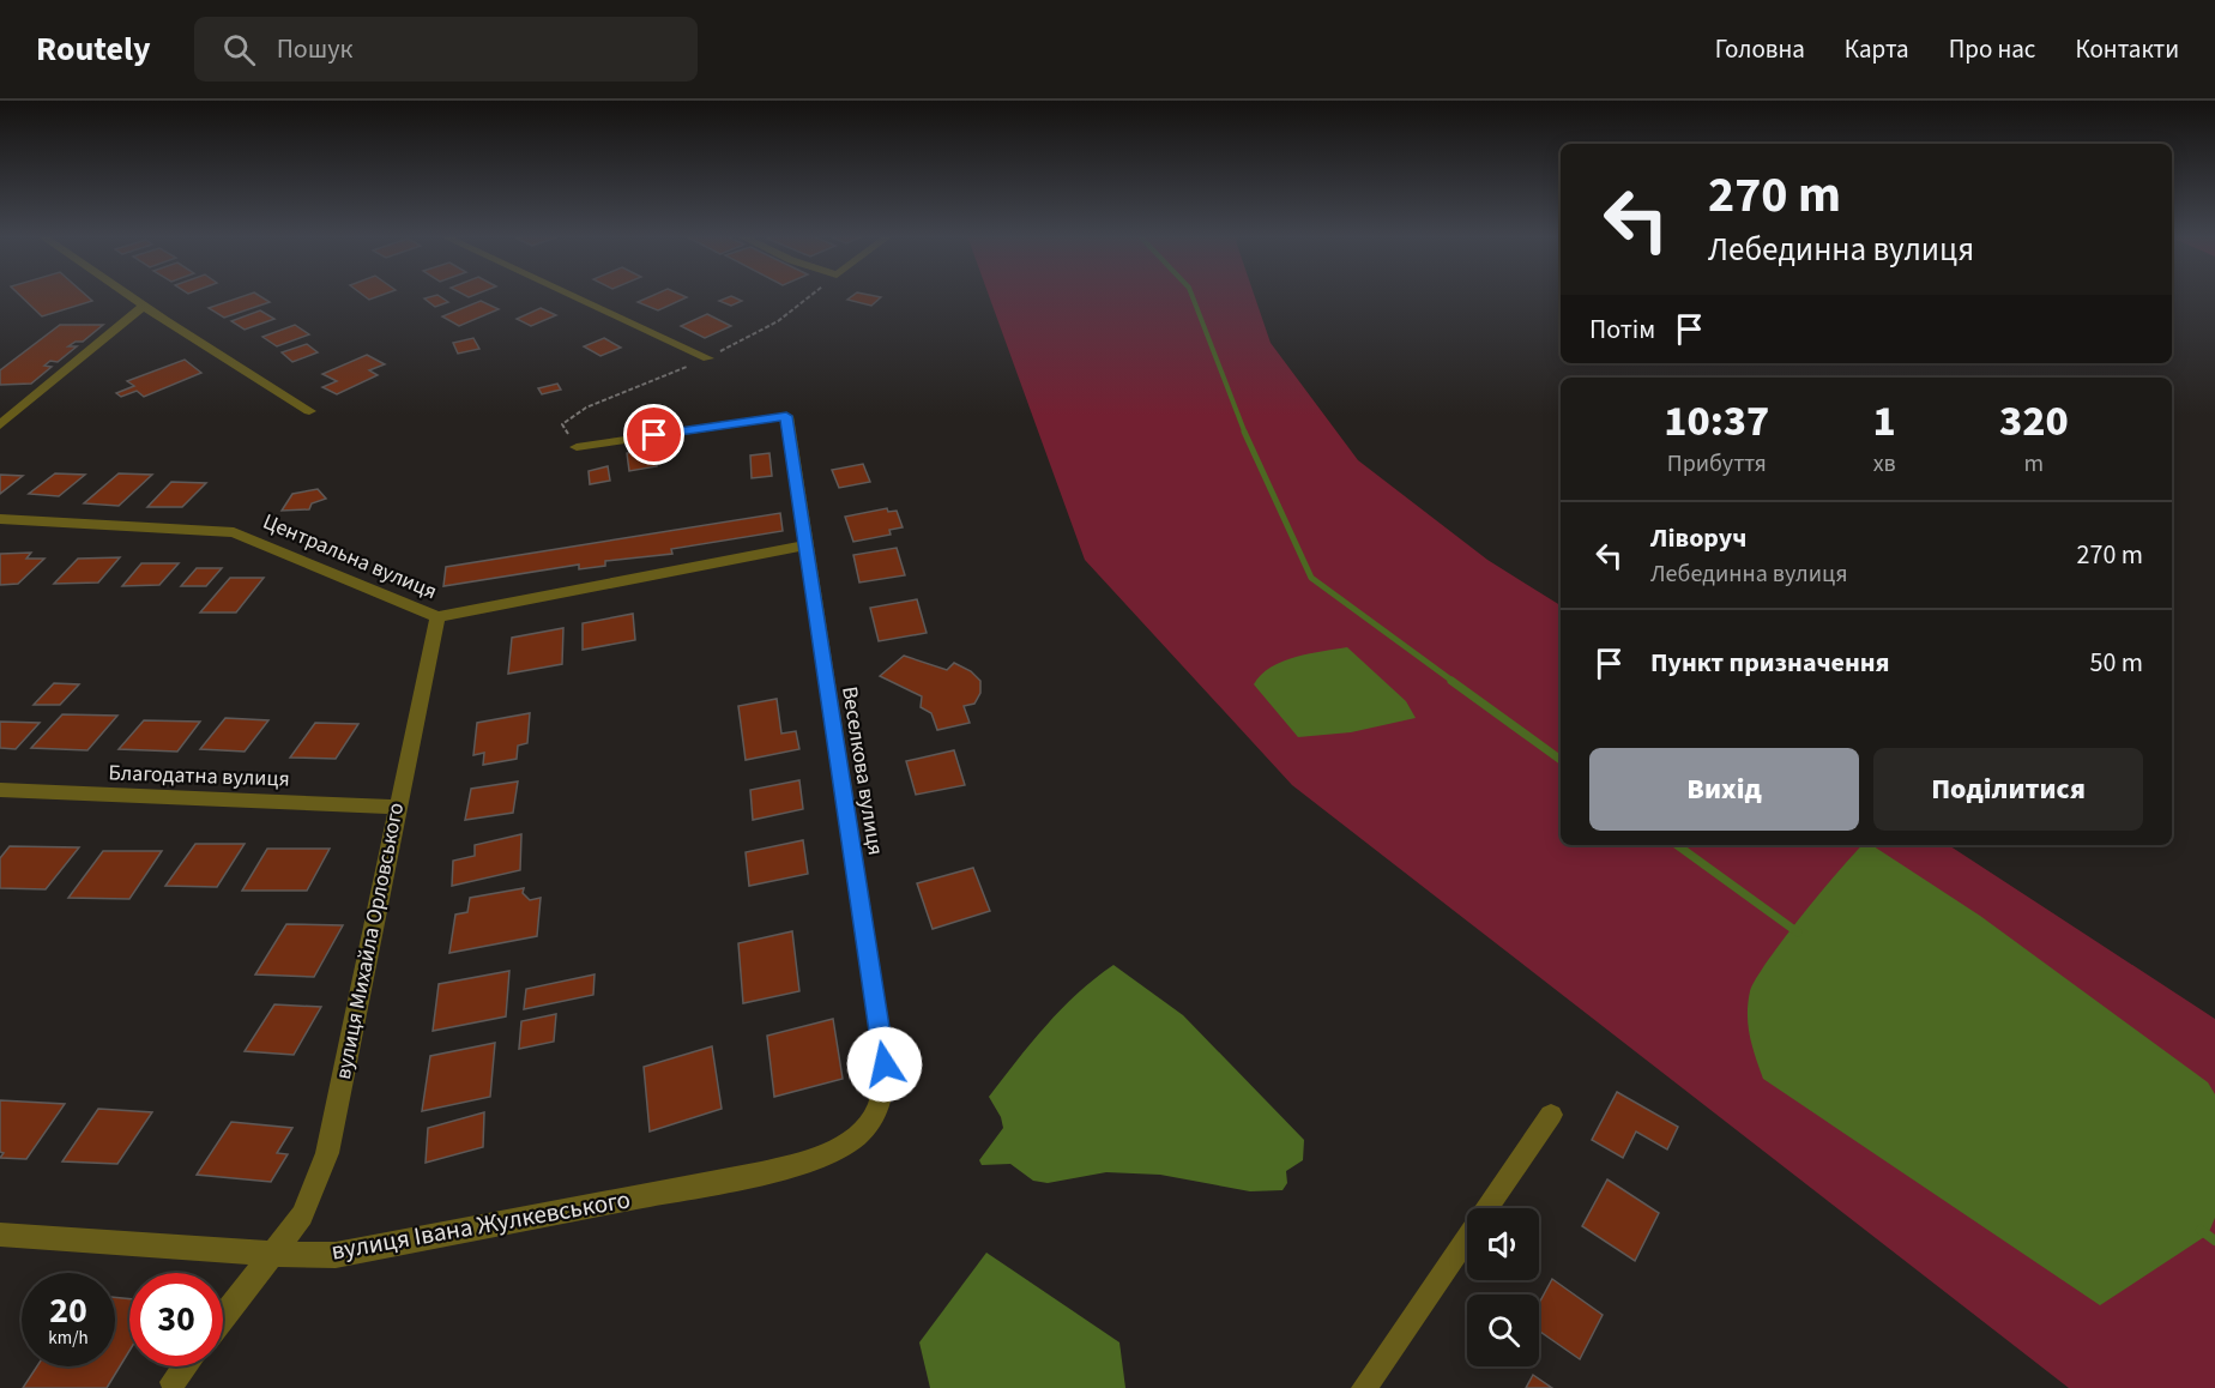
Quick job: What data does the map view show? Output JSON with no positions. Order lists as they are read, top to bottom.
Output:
{
  "streets": {
    "street": [
      "Центральна вулиця",
      "Веселкова вулиця",
      "Благодатна вулиця",
      "вулиця Михайла Орловського",
      "вулиця Івана Жулкевського"
    ]
  },
  "crossings": [
    ["Центральна вулиця", "Веселкова вулиця"],
    ["Центральна вулиця", "вулиця Михайла Орловського"],
    ["Веселкова вулиця", "вулиця Івана Жулкевського"],
    ["Благодатна вулиця", "вулиця Михайла Орловського"],
    ["вулиця Михайла Орловського", "вулиця Івана Жулкевського"]
  ],
  "page": {
    "header": "Routely",
    "search": "Пошук",
    "nav": [
      "Головна",
      "Карта",
      "Про нас",
      "Контакти"
    ],
    "turn": ["270 m", "Лебединна вулиця"],
    "then": "Потім",
    "eta": [
      "10:37",
      "Прибуття",
      "1",
      "хв",
      "320",
      "m"
    ],
    "list": [
      {
        "name": "Ліворуч",
        "note": "Лебединна вулиця",
        "value": "270 m"
      },
      {
        "name": "Пункт призначення",
        "value": "50 m"
      }
    ],
    "buttons": ["Вихід", "Поділитися"],
    "speed": "20 km/h",
    "limit": "30"
  }
}
